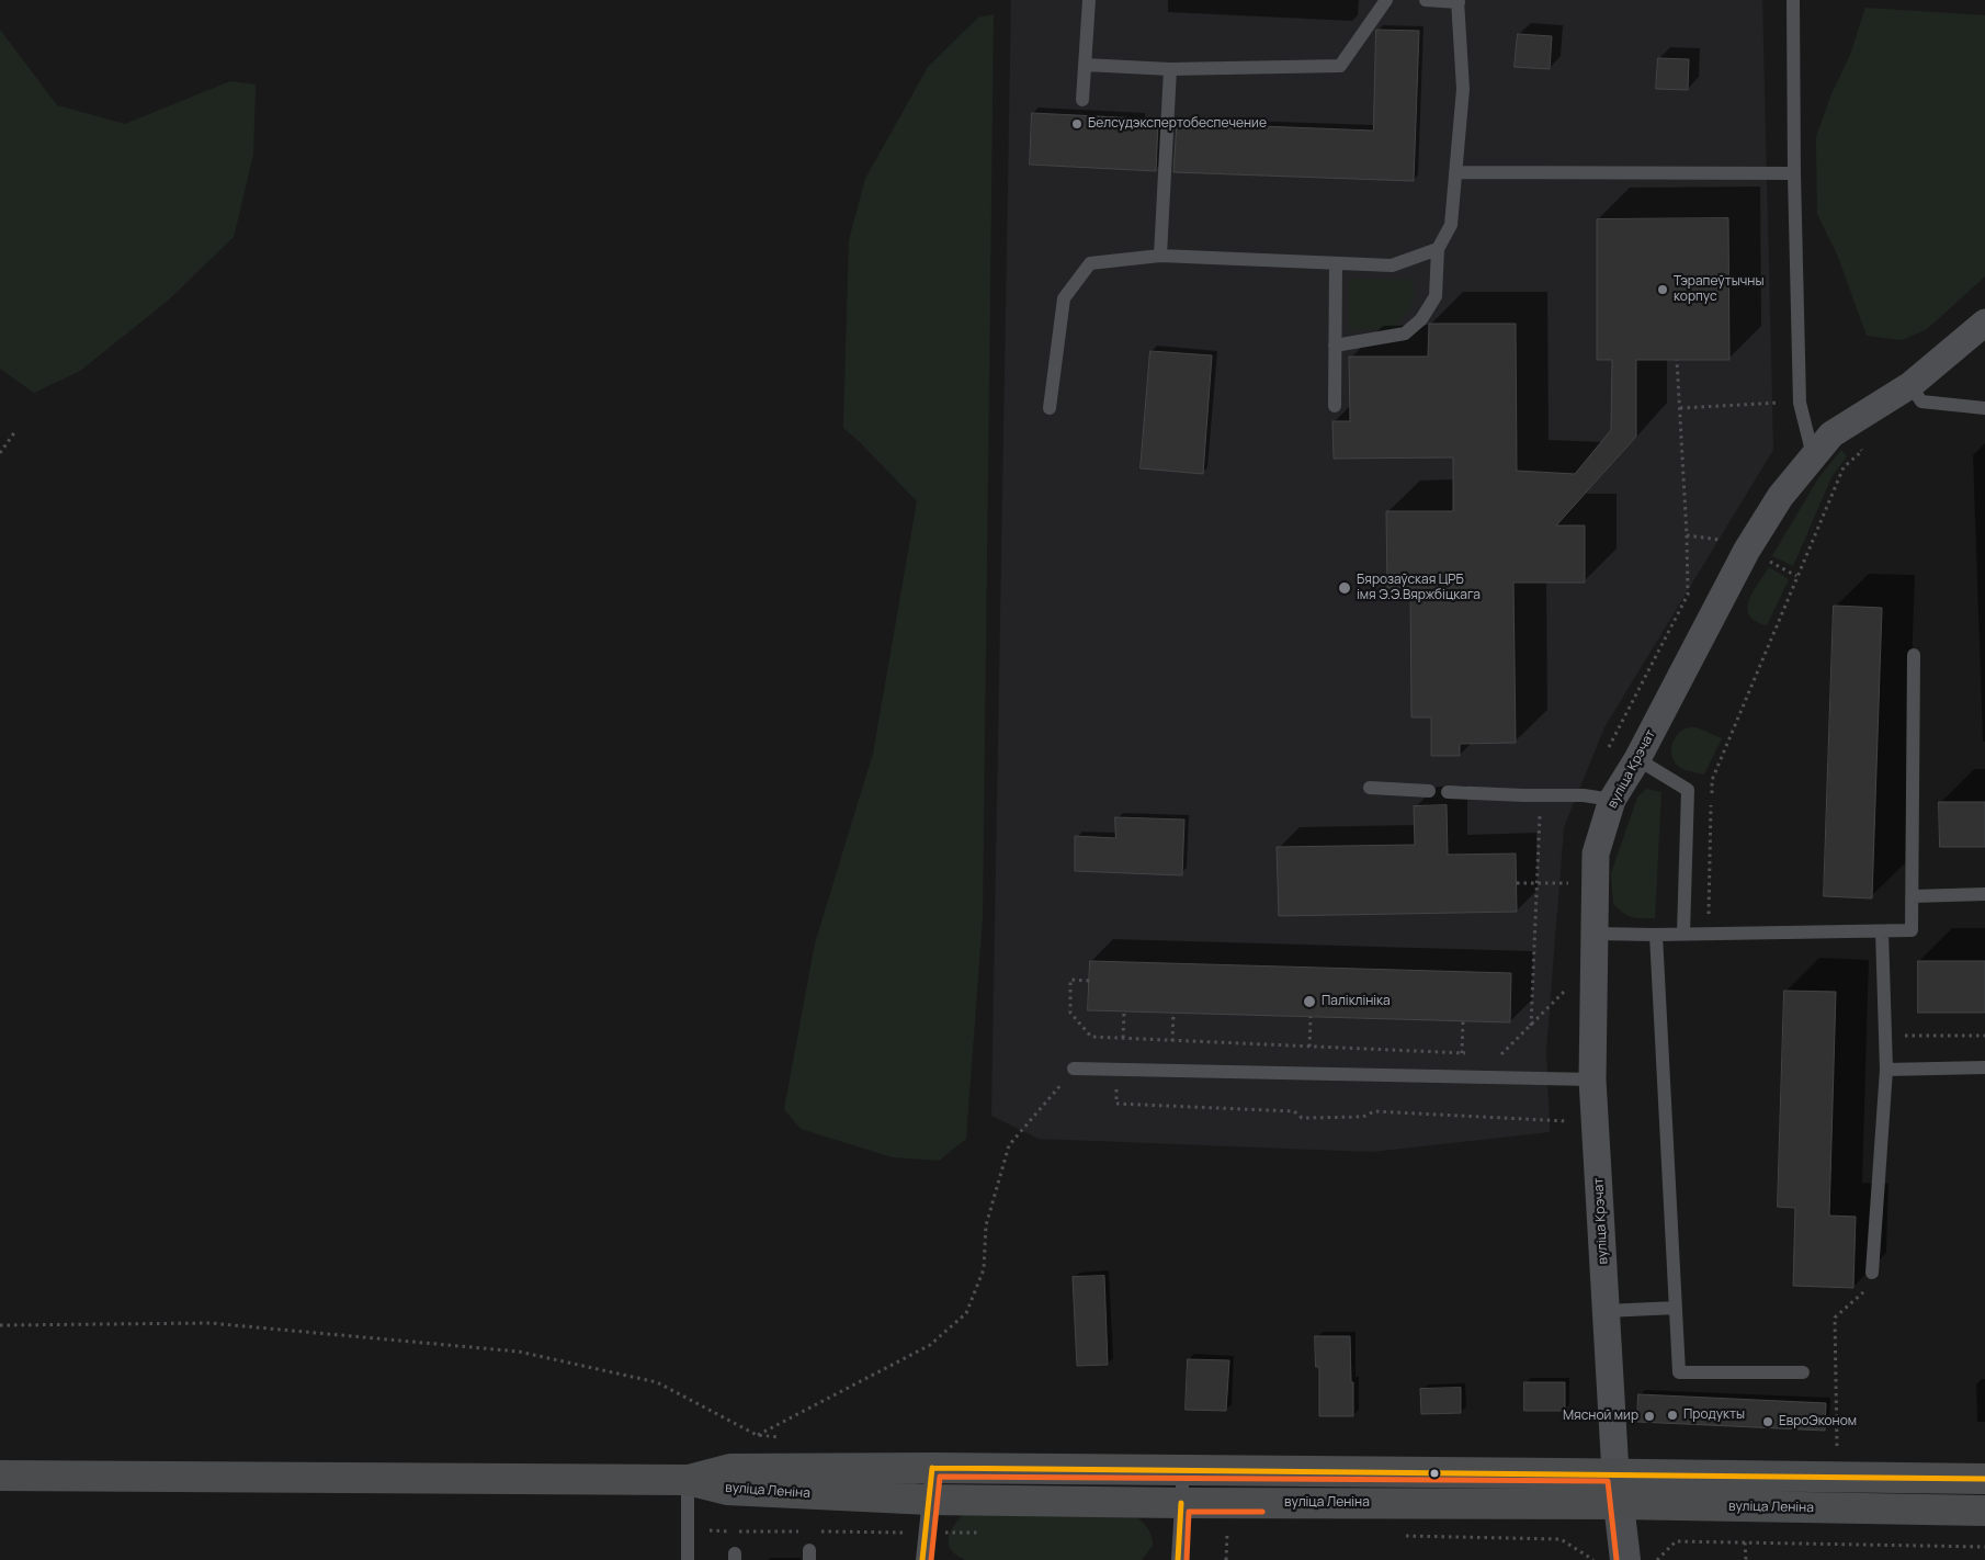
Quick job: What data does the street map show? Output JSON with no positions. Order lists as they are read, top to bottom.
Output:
{
  "streets": {
    "main road": ["вуліца Леніна"],
    "street": ["вуліца Крэчат"]
  },
  "crossings": [
    ["вуліца Крэчат", "вуліца Леніна"]
  ],
  "places": [
    "Белсудэкспертобеспечение",
    "Тэрапеўтычны корпус",
    "Бярозаўская ЦРБ імя Э.Э.Вяржбіцкага",
    "Паліклініка",
    "Продукты",
    "Мясной мир",
    "ЕвроЭконом"
  ]
}
